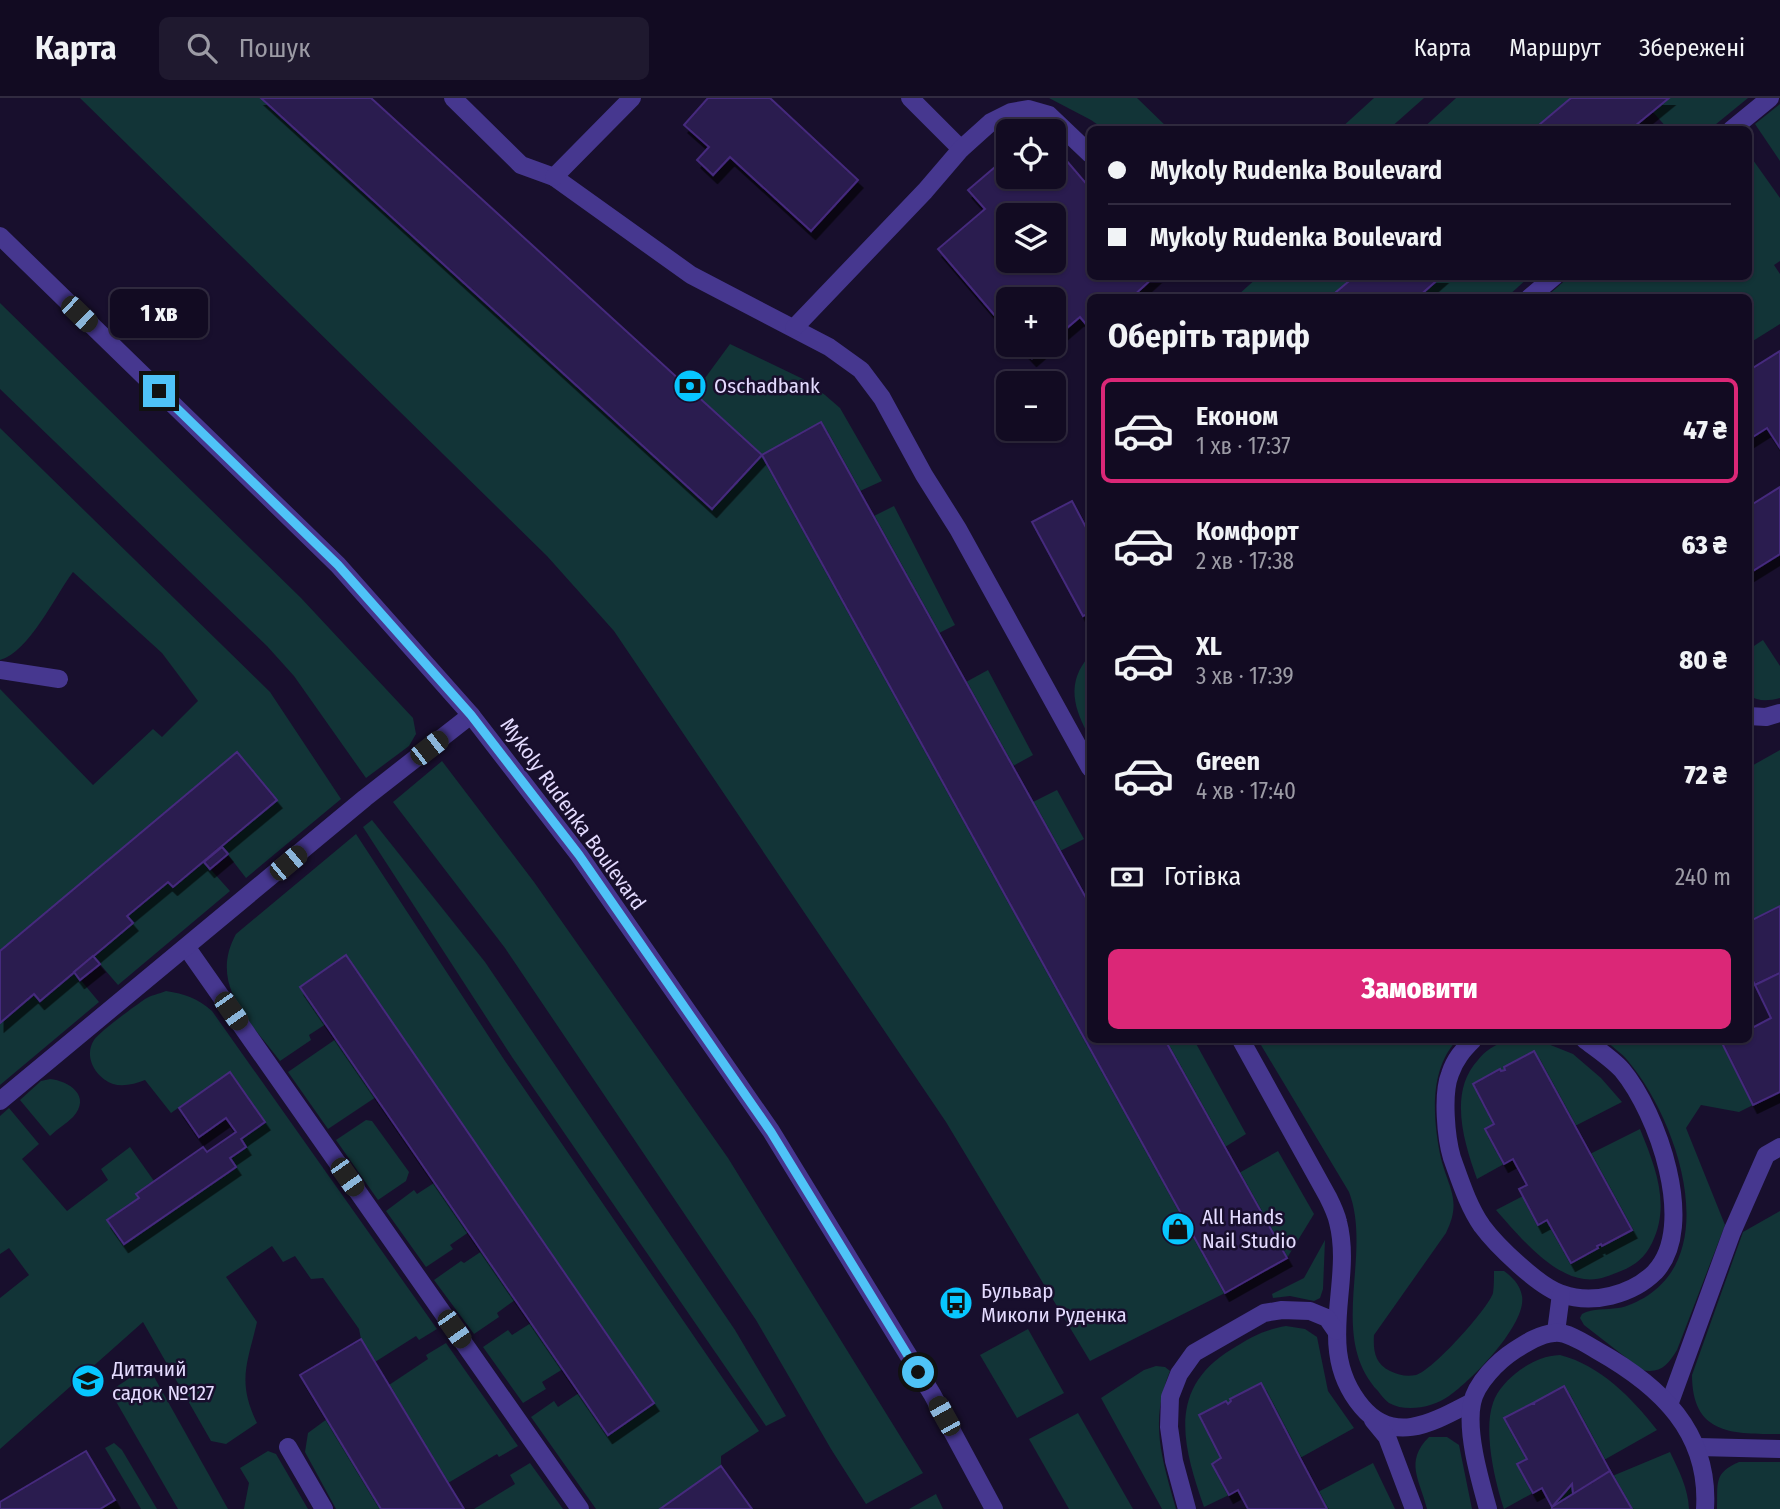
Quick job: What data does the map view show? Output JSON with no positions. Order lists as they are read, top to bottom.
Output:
{
  "streets": {
    "street": ["Mykoly Rudenka Boulevard"]
  },
  "places": {
    "bank": ["Oschadbank"],
    "shop": ["All Hands Nail Studio"],
    "bus stop": ["Бульвар Миколи Руденка"],
    "school or university": ["Дитячий садок №127"]
  },
  "page": {
    "header": "Карта",
    "search": "Пошук",
    "nav": ["Карта", "Маршрут", "Збережені"],
    "map_buttons": ["+", "−"],
    "banner": ["Mykoly Rudenka Boulevard", "Mykoly Rudenka Boulevard"],
    "bubble": "1 хв",
    "heading": "Оберіть тариф",
    "list": [
      {
        "name": "Економ",
        "note": "1 хв · 17:37",
        "value": "47 ₴"
      },
      {
        "name": "Комфорт",
        "note": "2 хв · 17:38",
        "value": "63 ₴"
      },
      {
        "name": "XL",
        "note": "3 хв · 17:39",
        "value": "80 ₴"
      },
      {
        "name": "Green",
        "note": "4 хв · 17:40",
        "value": "72 ₴"
      }
    ],
    "pay": ["Готівка", "240 m"],
    "buttons": "Замовити"
  }
}
